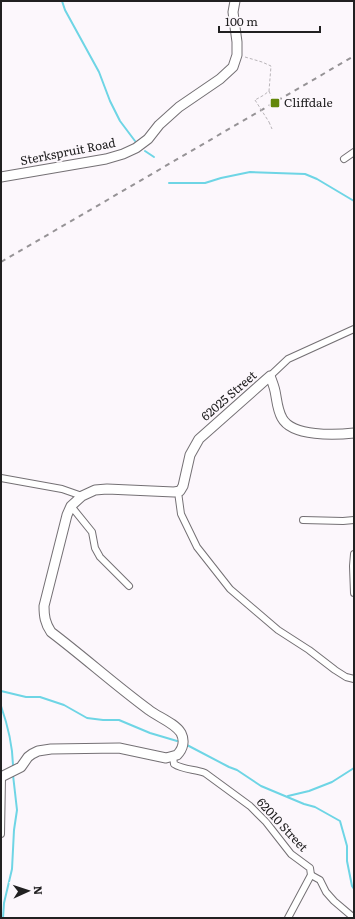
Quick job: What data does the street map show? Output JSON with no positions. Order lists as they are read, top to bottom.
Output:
{
  "streets": {
    "street": ["Sterkspruit Road", "62025 Street", "62010 Street"]
  },
  "places": {
    "transit": ["Cliffdale"]
  },
  "scale_bar": "100 m",
  "north": "right"
}
